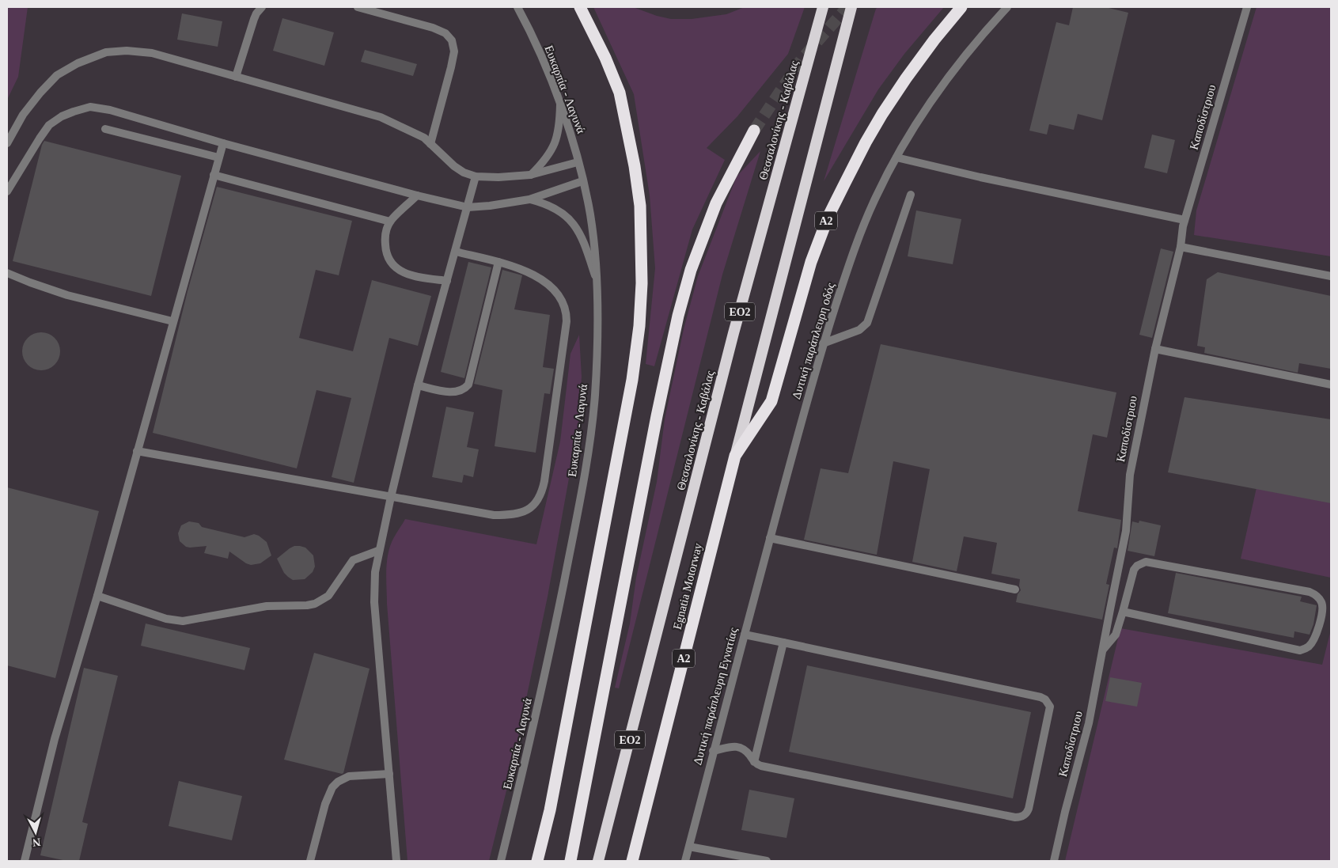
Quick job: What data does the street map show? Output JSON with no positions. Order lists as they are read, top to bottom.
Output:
{
  "streets": {
    "highway": [
      "Θεσσαλονίκης - Καβάλας",
      "Α2",
      "ΕΟ2",
      "Egnatia Motorway"
    ],
    "street": [
      "Ευκαρπία - Λαγυνά",
      "Καποδίστριου",
      "Δυτική παράπλευρη οδός",
      "Δυτική παράπλευρη Εγνατίας"
    ]
  },
  "crossings": [
    ["Α2", "ΕΟ2"],
    ["Α2", "Egnatia Motorway"],
    ["ΕΟ2", "Egnatia Motorway"],
    ["Δυτική παράπλευρη οδός", "Δυτική παράπλευρη Εγνατίας"]
  ],
  "north": "bottom"
}
